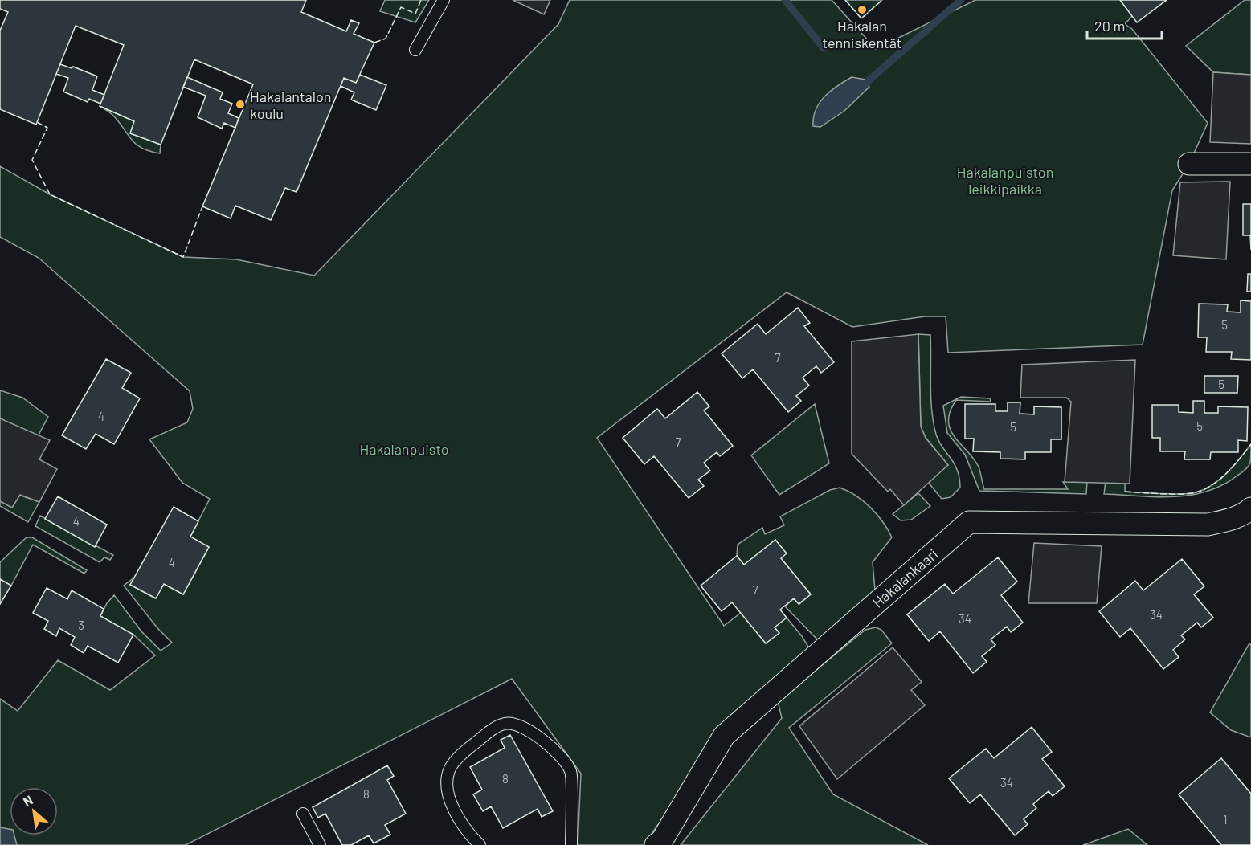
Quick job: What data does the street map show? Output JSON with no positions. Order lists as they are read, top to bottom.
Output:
{
  "streets": {
    "street": ["Hakalankaari"]
  },
  "parks": ["Hakalanpuiston leikkipaikka", "Hakalanpuisto"],
  "places": ["Hakalan tenniskentät", "Hakalantalon koulu"],
  "house_numbers": [
    "5",
    "7",
    "5",
    "4",
    "5",
    "5",
    "7",
    "4",
    "4",
    "7",
    "34",
    "34",
    "3",
    "8",
    "34",
    "8",
    "1"
  ],
  "scale_bar": "20 m",
  "north": "top left"
}
